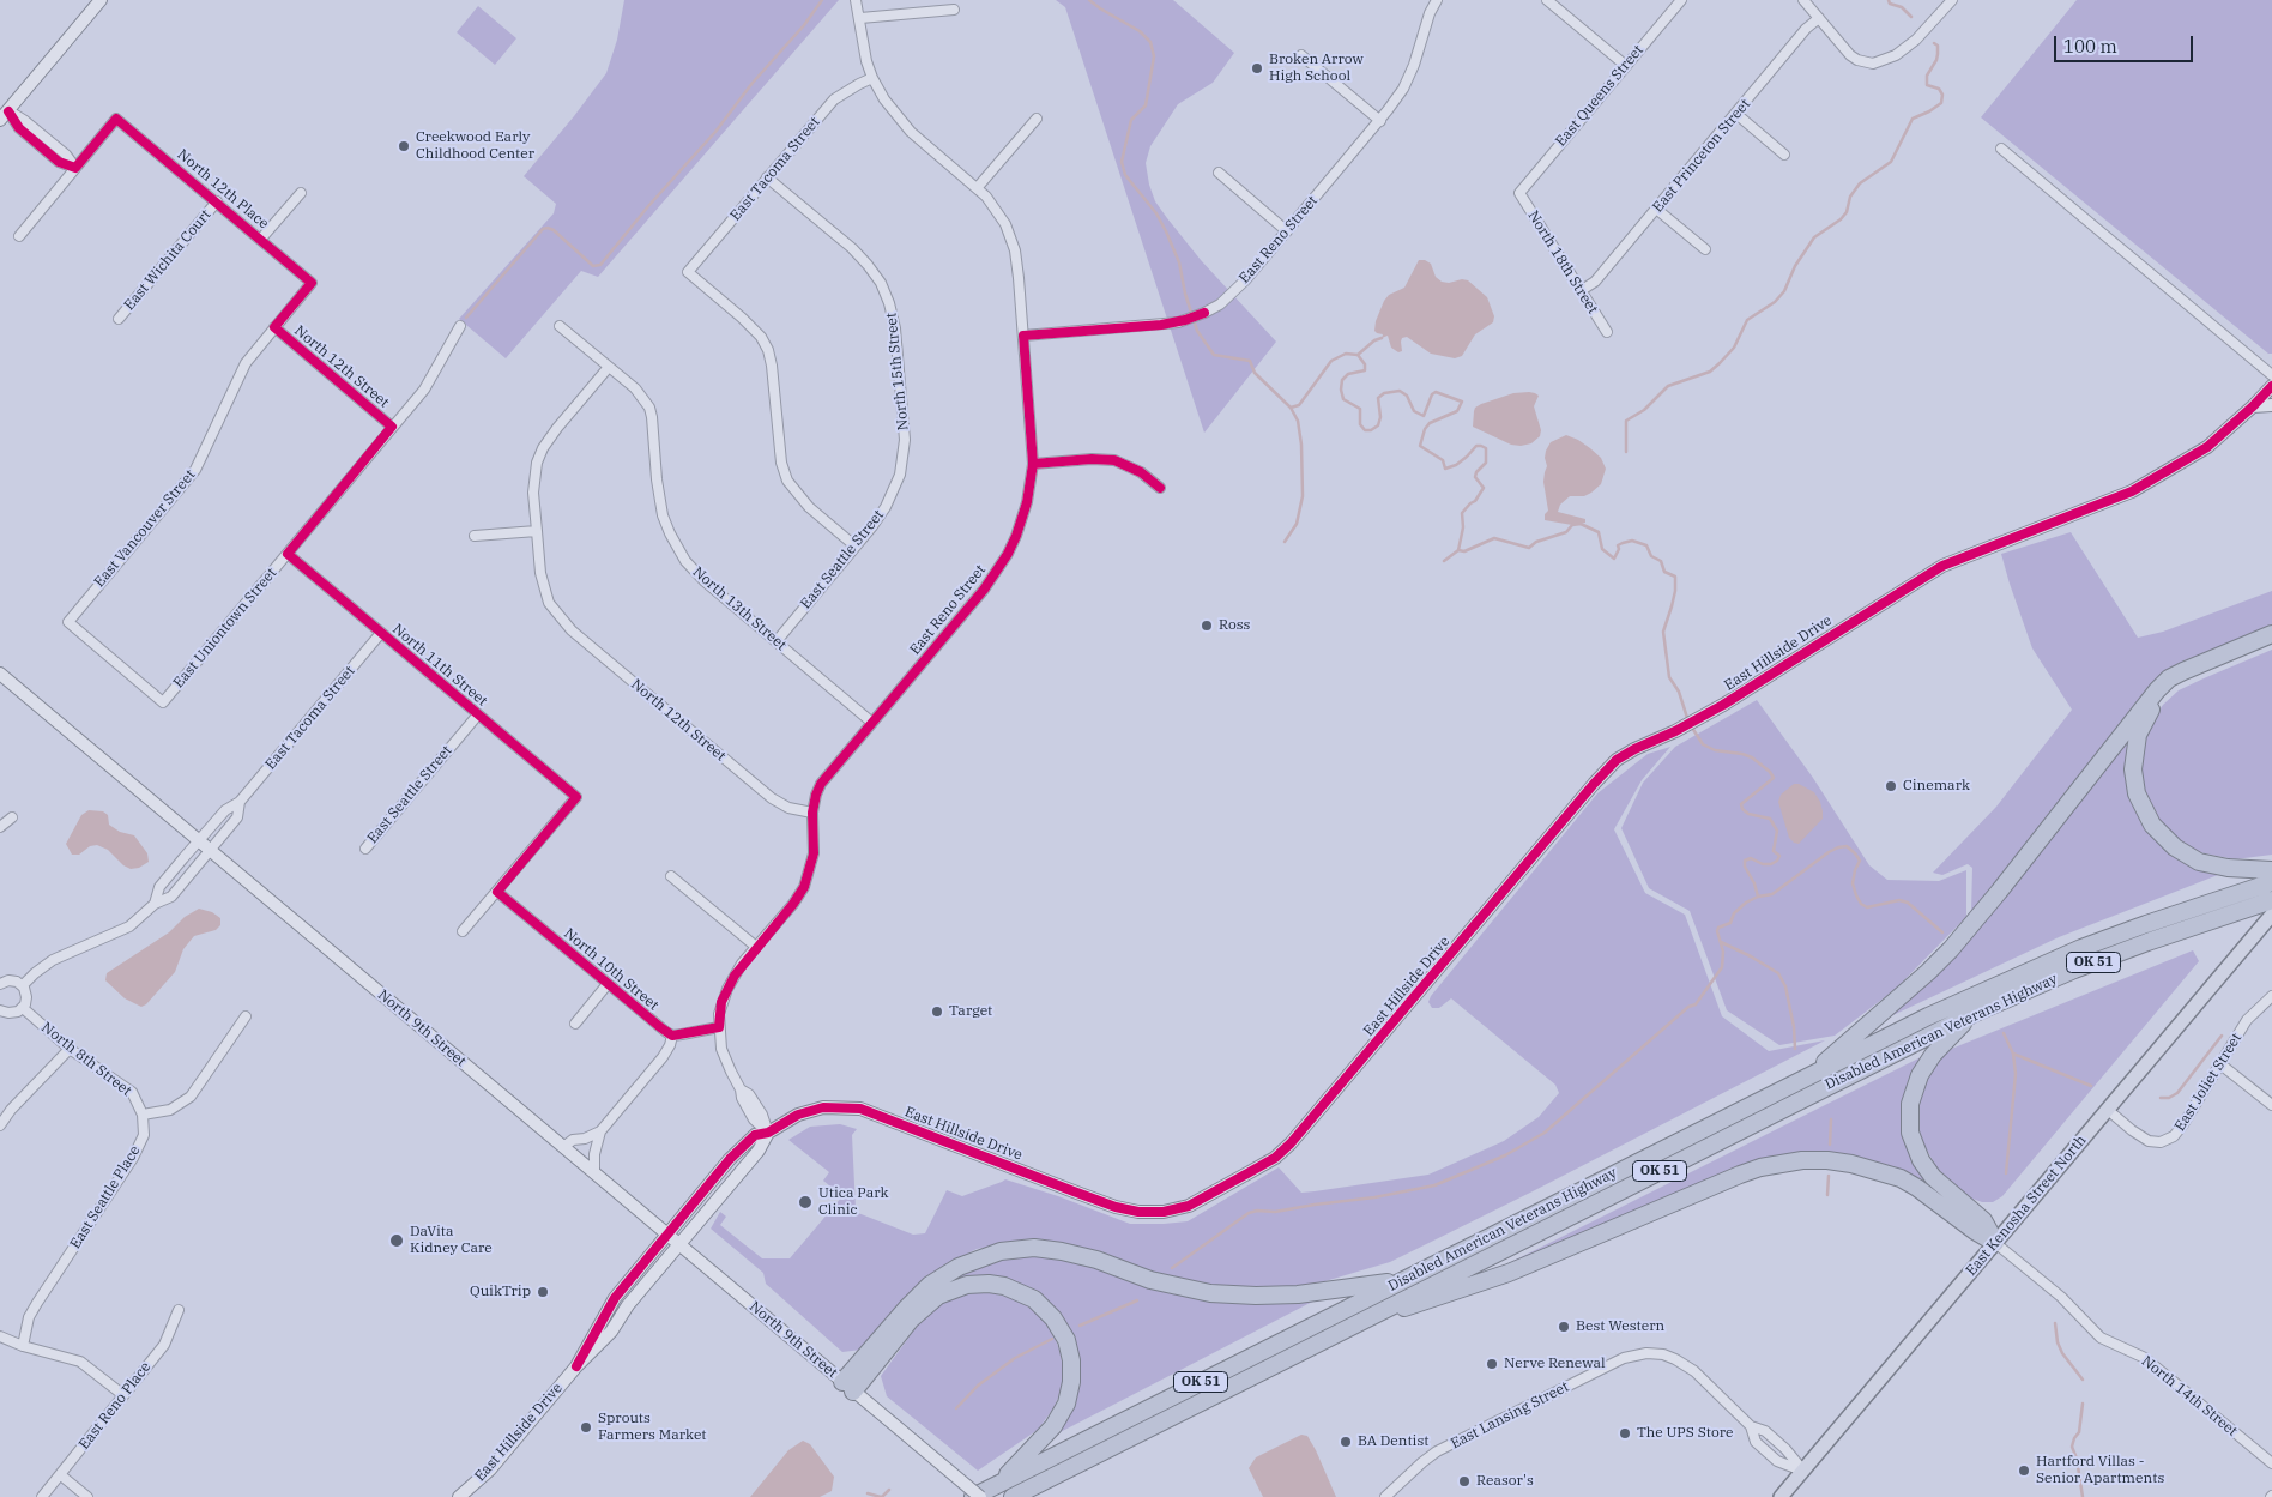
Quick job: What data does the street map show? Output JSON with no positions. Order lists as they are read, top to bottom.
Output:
{
  "streets": {
    "highway": ["OK 51", "Disabled American Veterans Highway"],
    "main road": ["East Kenosha Street North"],
    "street": [
      "East Queens Street",
      "East Princeton Street",
      "East Tacoma Street",
      "North 12th Place",
      "East Reno Street",
      "East Wichita Court",
      "North 18th Street",
      "North 12th Street",
      "North 15th Street",
      "East Vancouver Street",
      "East Seattle Street",
      "North 13th Street",
      "East Uniontown Street",
      "East Hillside Drive",
      "North 11th Street",
      "North 10th Street",
      "North 9th Street",
      "North 8th Street",
      "East Joliet Street",
      "East Seattle Place",
      "North 14th Street",
      "East Reno Place",
      "East Lansing Street"
    ]
  },
  "crossings": [
    ["East Queens Street", "North 18th Street"],
    ["East Princeton Street", "North 18th Street"],
    ["East Tacoma Street", "North 15th Street"],
    ["East Tacoma Street", "East Seattle Street"],
    ["East Tacoma Street", "North 11th Street"],
    ["East Tacoma Street", "North 9th Street"],
    ["North 12th Place", "East Wichita Court"],
    ["North 12th Place", "East Vancouver Street"],
    ["East Reno Street", "North 12th Street"],
    ["East Reno Street", "North 13th Street"],
    ["North 12th Street", "East Vancouver Street"],
    ["North 12th Street", "East Uniontown Street"],
    ["North 15th Street", "East Seattle Street"],
    ["East Vancouver Street", "East Uniontown Street"],
    ["East Seattle Street", "North 13th Street"],
    ["East Seattle Street", "North 11th Street"],
    ["East Uniontown Street", "North 11th Street"],
    ["East Hillside Drive", "North 9th Street"],
    ["North 11th Street", "North 10th Street"],
    ["North 8th Street", "East Seattle Place"],
    ["East Joliet Street", "East Kenosha Street North"],
    ["East Kenosha Street North", "North 14th Street"]
  ],
  "places": [
    "Broken Arrow High School",
    "Creekwood Early Childhood Center",
    "Ross",
    "Cinemark",
    "Target",
    "Utica Park Clinic",
    "DaVita Kidney Care",
    "QuikTrip",
    "Best Western",
    "Nerve Renewal",
    "Sprouts Farmers Market",
    "The UPS Store",
    "BA Dentist",
    "Hartford Villas - Senior Apartments",
    "Reasor's"
  ],
  "scale_bar": "100 m"
}
